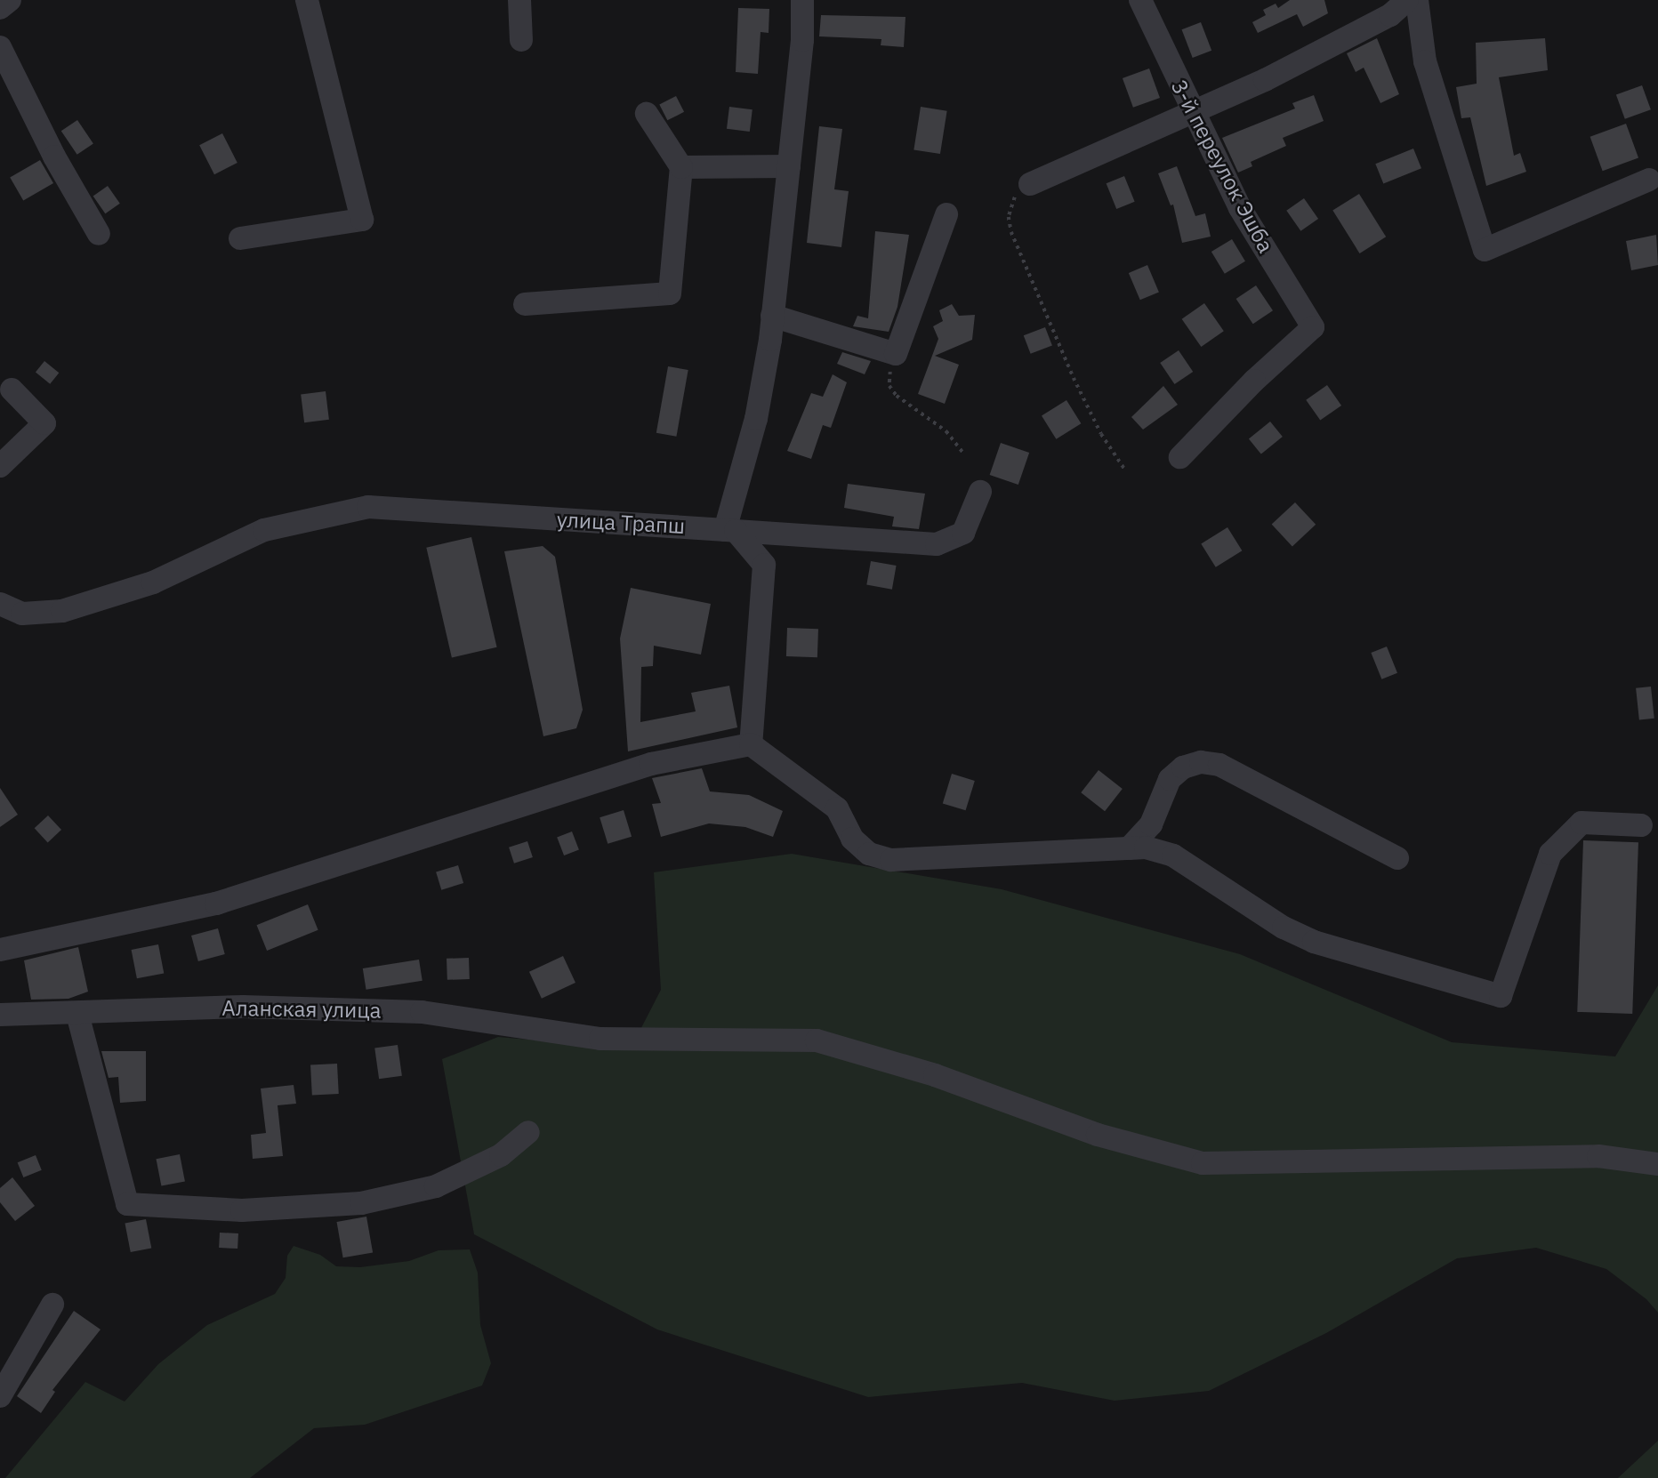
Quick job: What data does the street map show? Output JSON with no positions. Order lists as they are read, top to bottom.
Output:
{
  "streets": {
    "street": ["3-й переулок Эшба", "улица Трапш", "Аланская улица"]
  }
}
